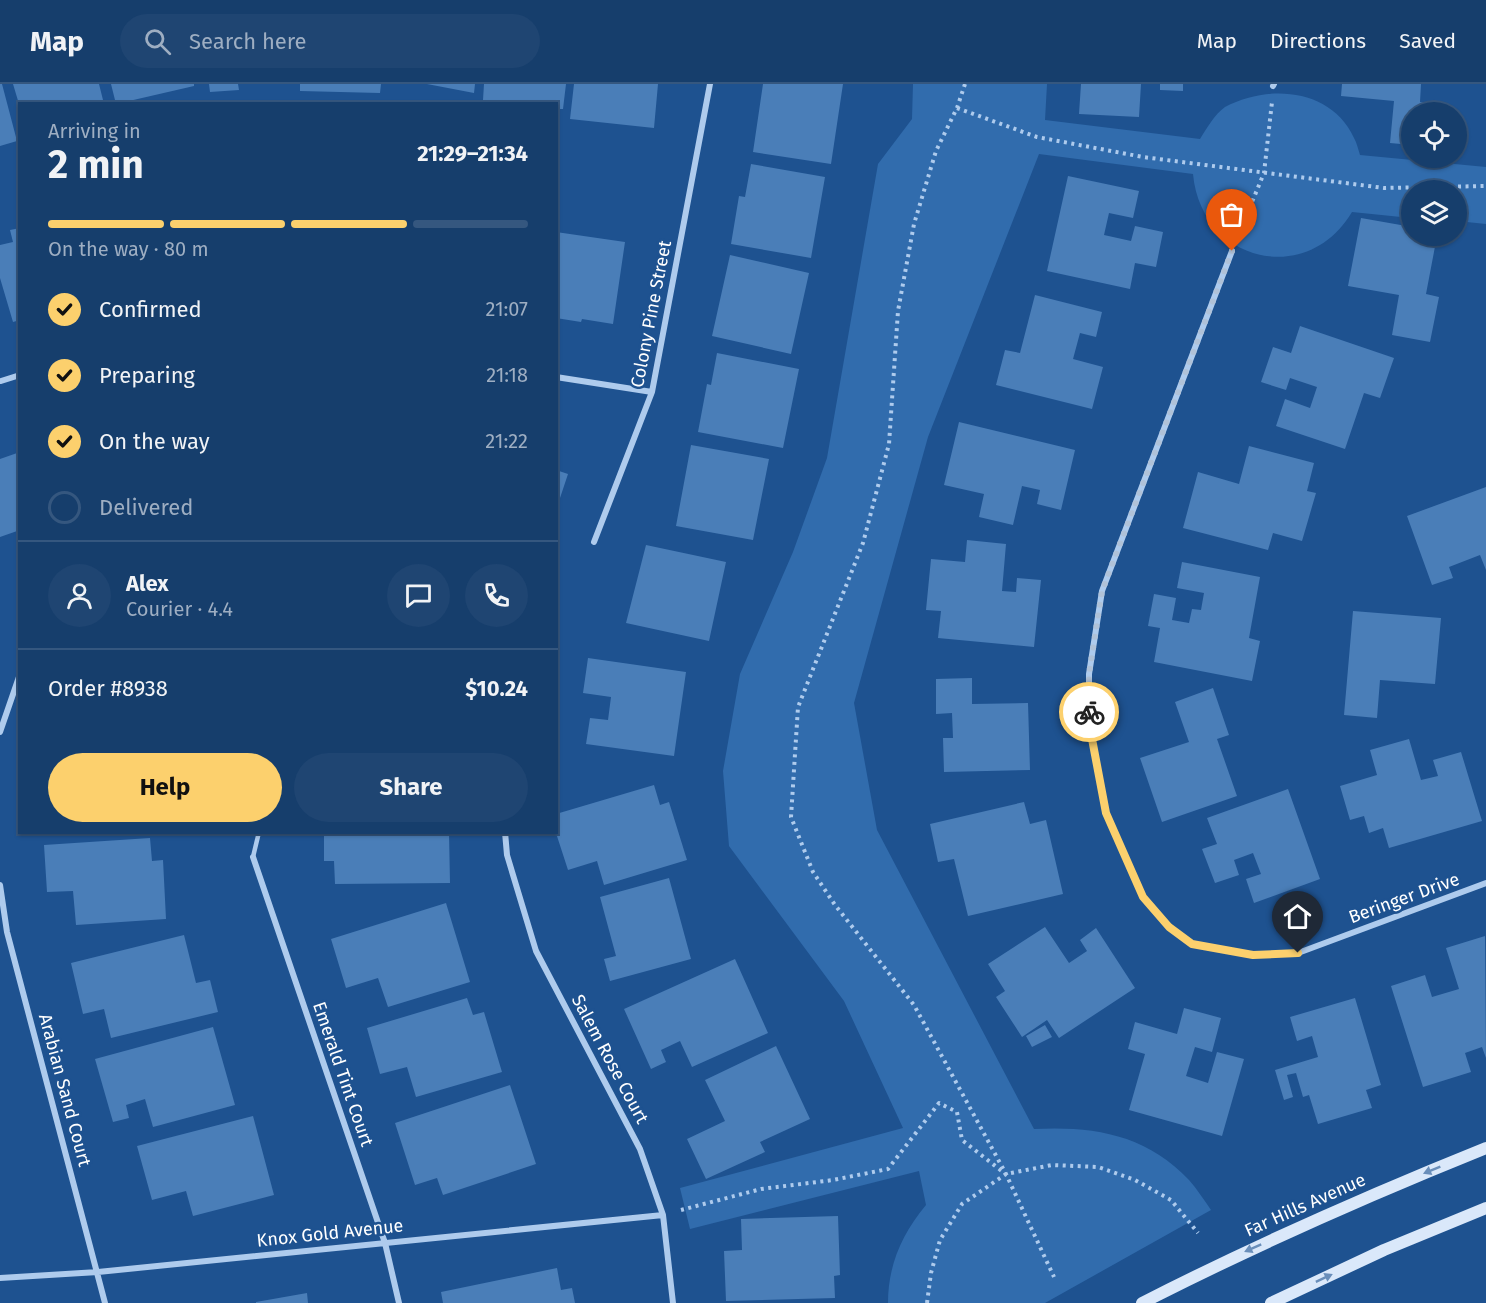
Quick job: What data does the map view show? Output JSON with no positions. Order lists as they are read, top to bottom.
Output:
{
  "streets": {
    "main road": ["Far Hills Avenue"],
    "street": [
      "Colony Pine Street",
      "Beringer Drive",
      "Salem Rose Court",
      "Emerald Tint Court",
      "Arabian Sand Court",
      "Knox Gold Avenue"
    ]
  },
  "crossings": [
    ["Salem Rose Court", "Knox Gold Avenue"],
    ["Emerald Tint Court", "Knox Gold Avenue"],
    ["Arabian Sand Court", "Knox Gold Avenue"]
  ],
  "page": {
    "header": "Map",
    "search": "Search here",
    "nav": ["Map", "Directions", "Saved"],
    "heading": ["2 min", "Arriving in", "21:29–21:34"],
    "panel": [
      "Alex",
      "Courier · 4.4",
      "Order #8938",
      "$10.24"
    ],
    "bar": "On the way · 80 m",
    "list": [
      ["Confirmed", "21:07"],
      ["Preparing", "21:18"],
      ["On the way", "21:22"],
      "Delivered"
    ],
    "buttons": ["Help", "Share"]
  }
}
